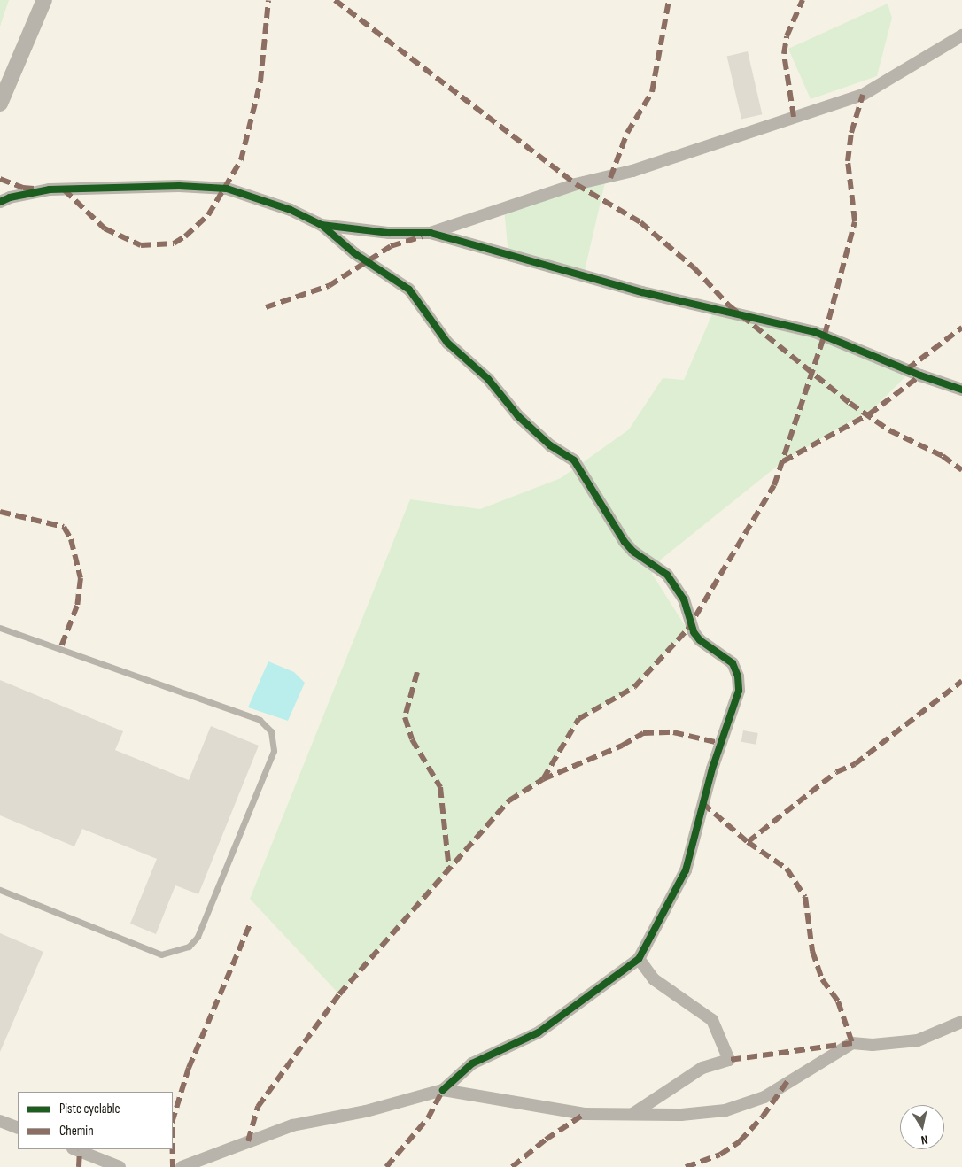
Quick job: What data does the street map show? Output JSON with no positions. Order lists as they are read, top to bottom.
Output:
{
  "legend": ["Piste cyclable", "Chemin"],
  "north": "bottom"
}
